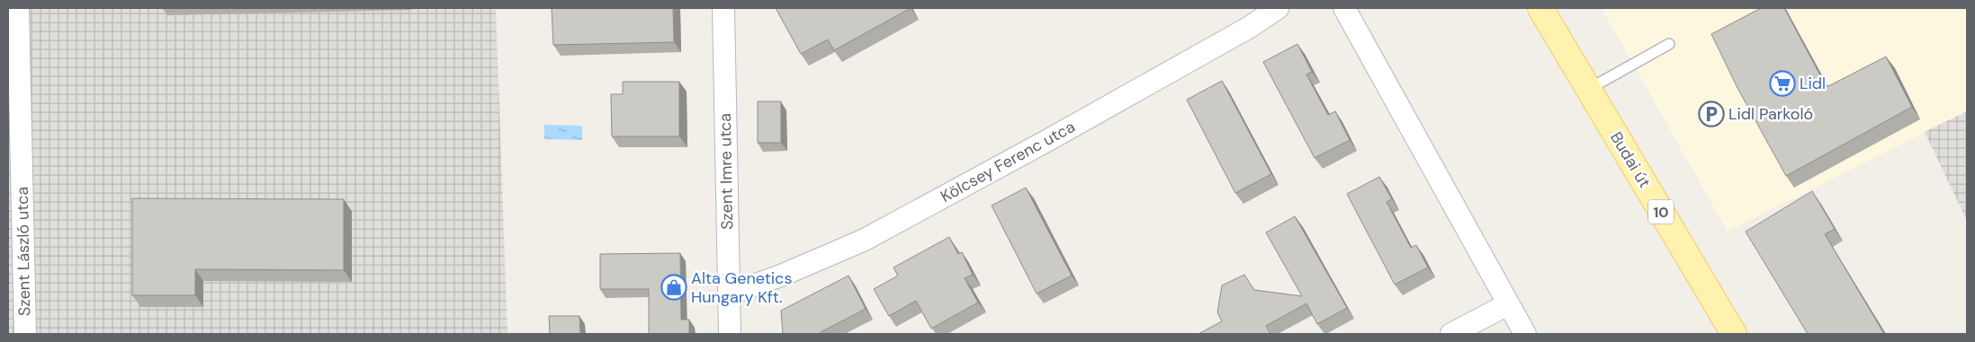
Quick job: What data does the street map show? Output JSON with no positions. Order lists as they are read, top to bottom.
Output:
{
  "streets": {
    "main road": ["Budai út", "10"],
    "street": ["Kölcsey Ferenc utca", "Szent Imre utca", "Szent László utca"]
  },
  "crossings": [
    ["Kölcsey Ferenc utca", "Szent Imre utca"]
  ],
  "places": {
    "supermarket": ["Lidl"],
    "parking": ["Lidl Parkoló"],
    "shop": ["Alta Genetics Hungary Kft."]
  }
}
